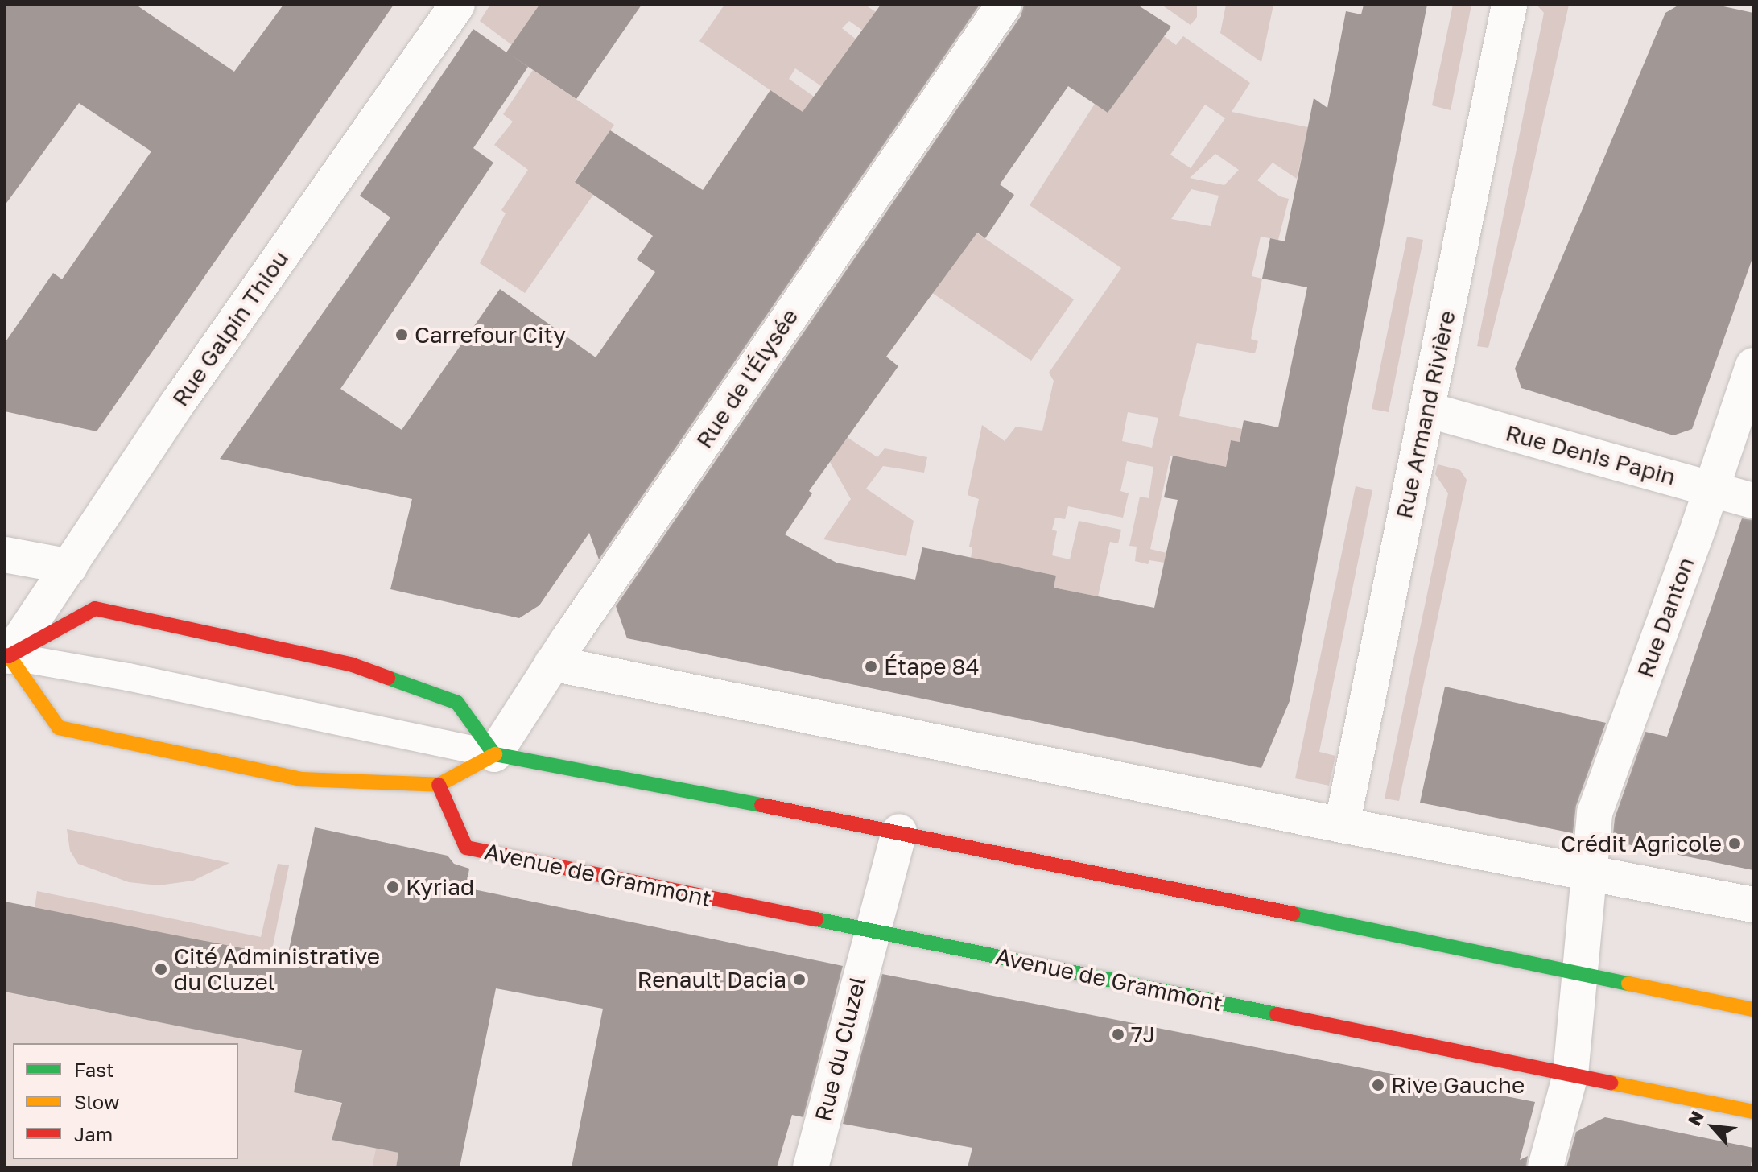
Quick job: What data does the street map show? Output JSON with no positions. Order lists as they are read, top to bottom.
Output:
{
  "streets": {
    "main road": ["Avenue de Grammont"],
    "street": [
      "Rue Galpin Thiou",
      "Rue de l'Élysée",
      "Rue Armand Rivière",
      "Rue Denis Papin",
      "Rue Danton",
      "Rue du Cluzel"
    ]
  },
  "crossings": [
    ["Rue Armand Rivière", "Rue Denis Papin"],
    ["Rue Denis Papin", "Rue Danton"],
    ["Rue Danton", "Avenue de Grammont"],
    ["Avenue de Grammont", "Rue du Cluzel"]
  ],
  "places": [
    "Carrefour City",
    "Étape 84",
    "Crédit Agricole",
    "Kyriad",
    "Cité Administrative du Cluzel",
    "Renault Dacia",
    "7J",
    "Rive Gauche"
  ],
  "legend": ["Fast", "Slow", "Jam"],
  "north": "top left"
}
